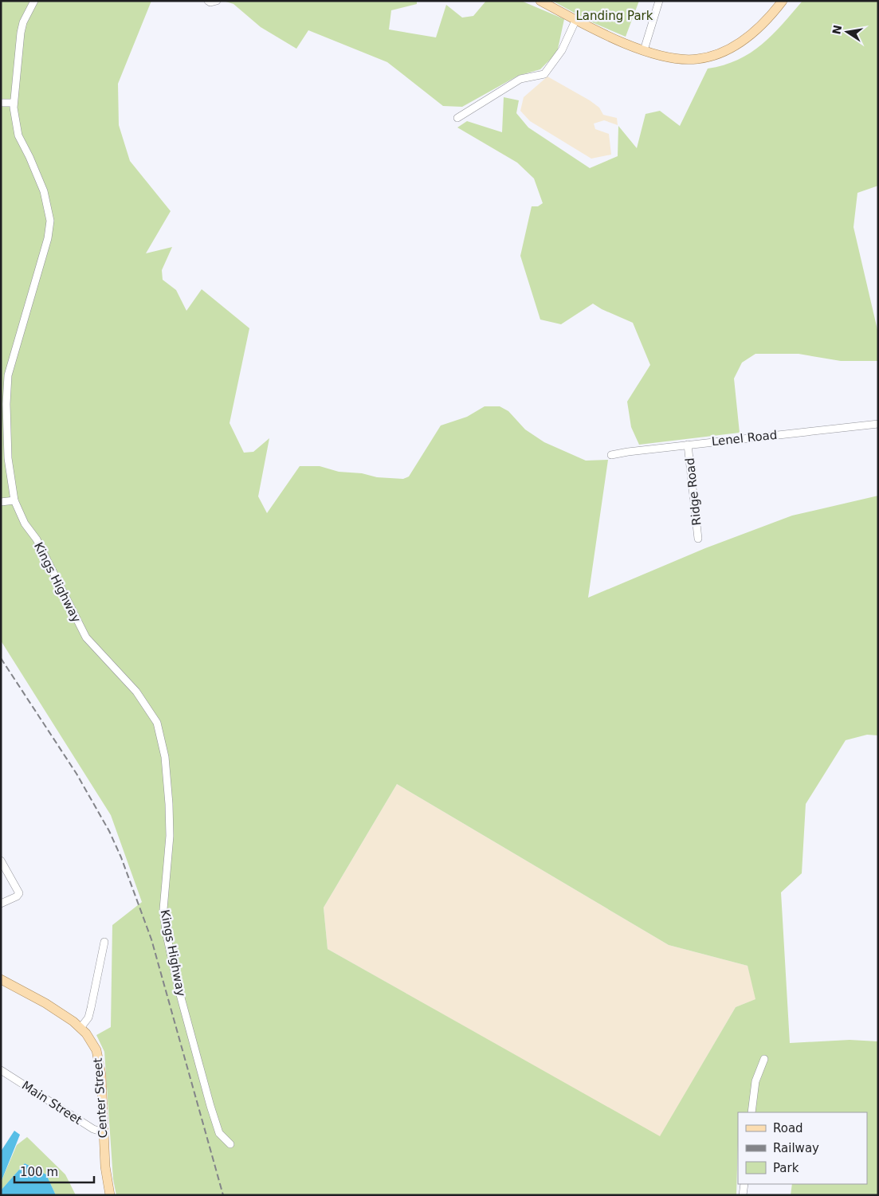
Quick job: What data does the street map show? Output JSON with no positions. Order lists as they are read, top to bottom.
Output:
{
  "streets": {
    "main road": ["Center Street"],
    "street": [
      "Lenel Road",
      "Ridge Road",
      "Kings Highway",
      "Main Street"
    ]
  },
  "crossings": [
    ["Lenel Road", "Ridge Road"],
    ["Center Street", "Main Street"]
  ],
  "parks": ["Landing Park"],
  "legend": ["Road", "Railway", "Park"],
  "scale_bar": "100 m",
  "north": "left"
}
